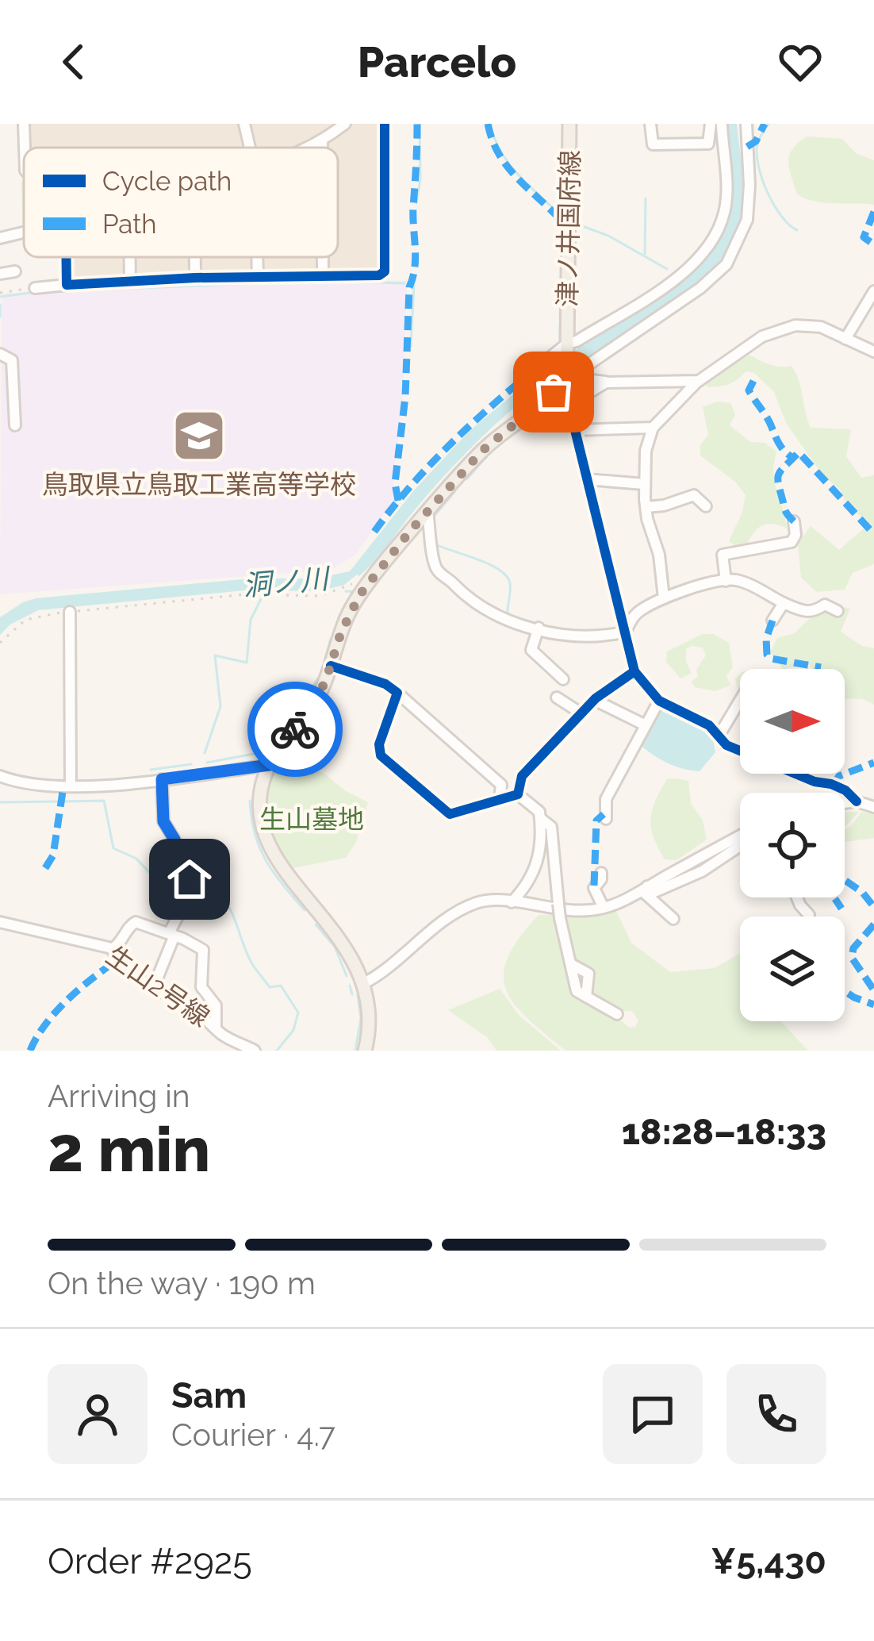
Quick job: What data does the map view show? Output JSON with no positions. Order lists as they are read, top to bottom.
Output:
{
  "streets": {
    "main road": ["津ノ井国府線"],
    "street": ["生山2号線"]
  },
  "water": ["洞ノ川"],
  "parks": ["生山墓地"],
  "places": {
    "school or university": ["鳥取県立鳥取工業高等学校"]
  },
  "legend": ["Cycle path", "Path"],
  "north": "right",
  "page": {
    "header": "Parcelo",
    "heading": ["2 min", "Arriving in", "18:28–18:33"],
    "panel": [
      "Sam",
      "Courier · 4.7",
      "Order #2925",
      "¥5,430"
    ],
    "bar": "On the way · 190 m"
  }
}
